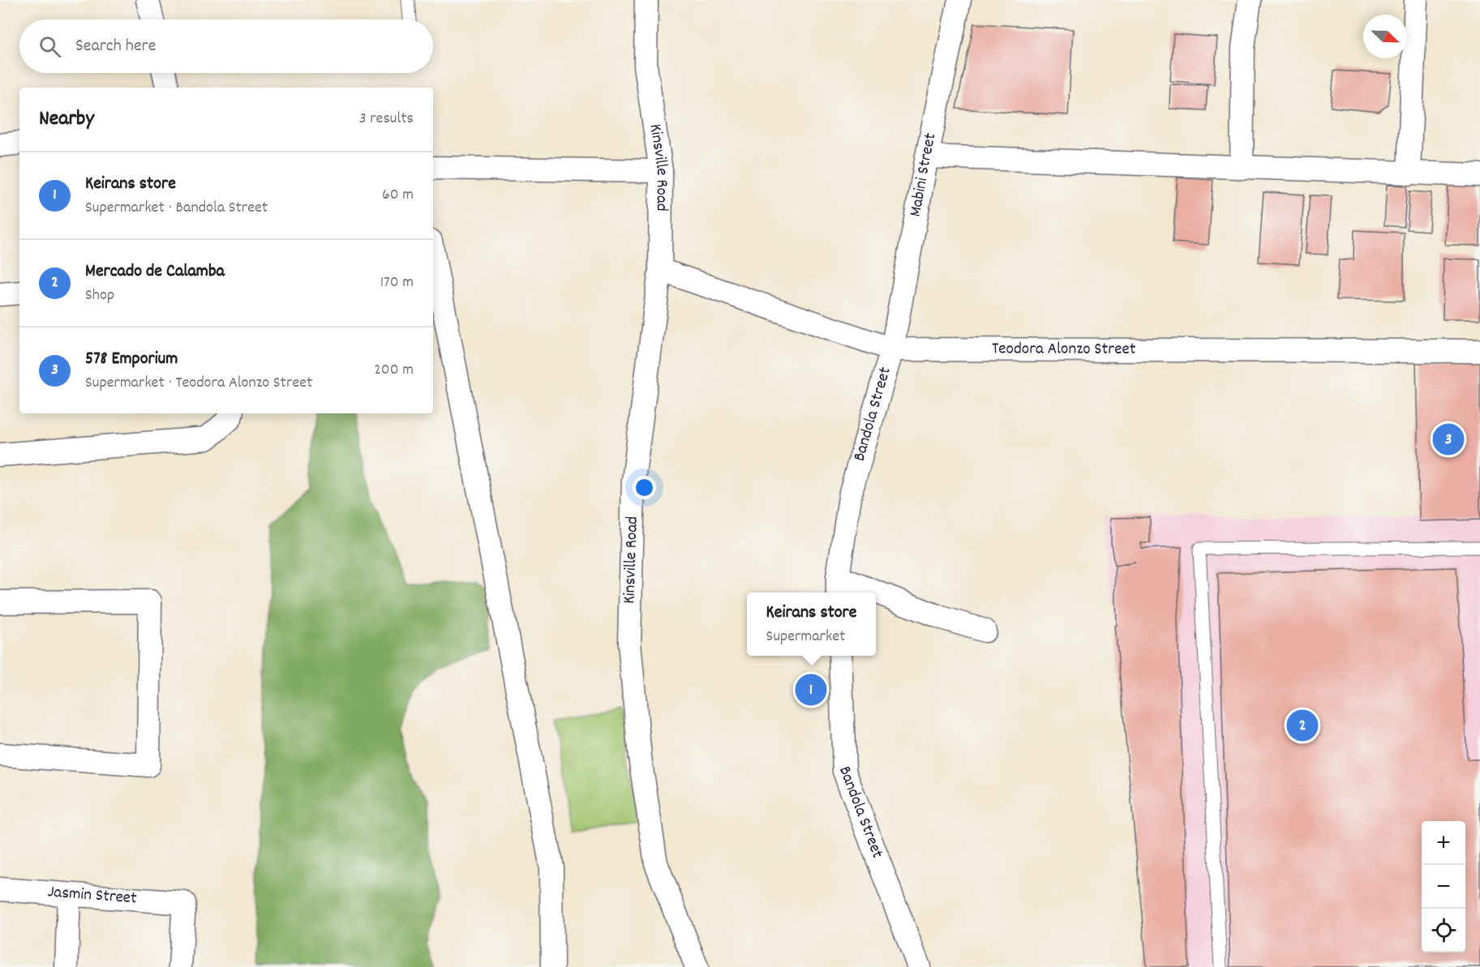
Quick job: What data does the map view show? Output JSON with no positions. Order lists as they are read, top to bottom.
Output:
{
  "streets": {
    "street": [
      "Kinsville Road",
      "Mabini Street",
      "Teodora Alonzo Street",
      "Bandola Street",
      "Jasmin Street"
    ]
  },
  "crossings": [
    ["Kinsville Road", "Teodora Alonzo Street"],
    ["Mabini Street", "Teodora Alonzo Street"],
    ["Mabini Street", "Bandola Street"],
    ["Teodora Alonzo Street", "Bandola Street"]
  ],
  "north": "bottom right",
  "page": {
    "search": "Search here",
    "heading": ["Nearby", "3 results"],
    "list": [
      {
        "mark": "1",
        "name": "Keirans store",
        "note": "Supermarket · Bandola Street",
        "value": "60 m"
      },
      {
        "mark": "2",
        "name": "Mercado de Calamba",
        "note": "Shop",
        "value": "170 m"
      },
      {
        "mark": "3",
        "name": "578 Emporium",
        "note": "Supermarket · Teodora Alonzo Street",
        "value": "200 m"
      }
    ],
    "pins": ["3", "1", "2"],
    "popup": ["Keirans store", "Supermarket"],
    "map_buttons": ["+", "−"]
  }
}
